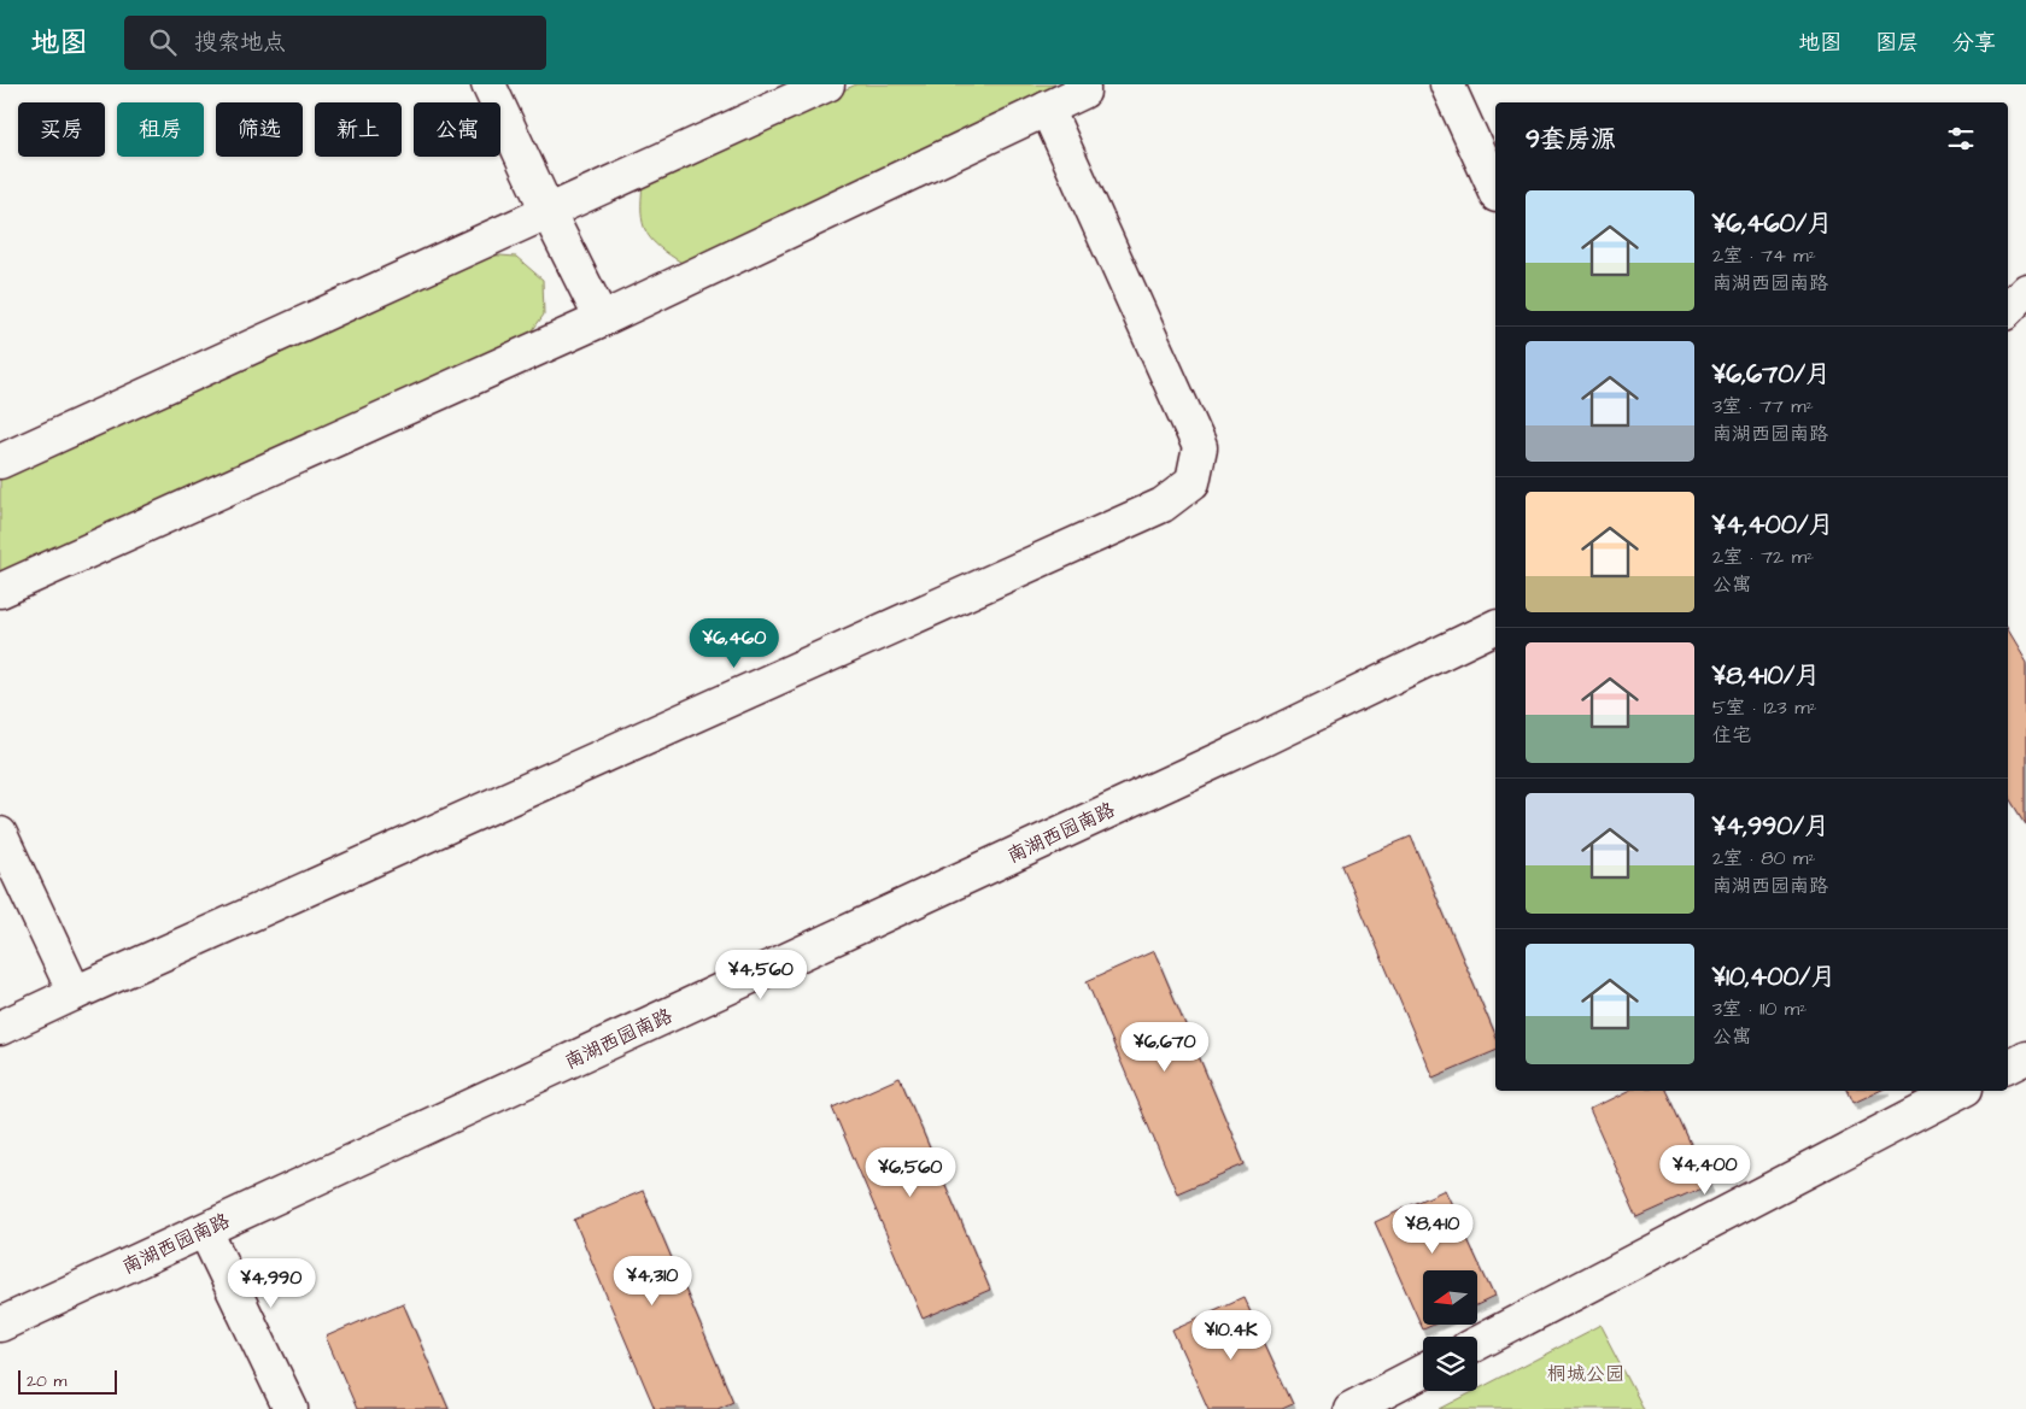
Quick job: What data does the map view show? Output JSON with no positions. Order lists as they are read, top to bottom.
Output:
{
  "streets": {
    "street": ["南湖西园南路"]
  },
  "parks": ["桐城公园"],
  "scale_bar": "20 m",
  "north": "left",
  "page": {
    "header": "地图",
    "search": "搜索地点",
    "nav": ["地图", "图层", "分享"],
    "chip": [
      "买房",
      "租房",
      "筛选",
      "新上",
      "公寓"
    ],
    "heading": "9套房源",
    "list": [
      {
        "name": "¥6,460/月",
        "note": "2室 · 74 m² · 南湖西园南路"
      },
      {
        "name": "¥6,670/月",
        "note": "3室 · 77 m² · 南湖西园南路"
      },
      {
        "name": "¥4,400/月",
        "note": "2室 · 72 m² · 公寓"
      },
      {
        "name": "¥8,410/月",
        "note": "5室 · 123 m² · 住宅"
      },
      {
        "name": "¥4,990/月",
        "note": "2室 · 80 m² · 南湖西园南路"
      },
      {
        "name": "¥10,400/月",
        "note": "3室 · 110 m² · 公寓"
      }
    ],
    "price": [
      "¥6,460",
      "¥4,560",
      "¥6,670",
      "¥4,400",
      "¥6,560",
      "¥8,410",
      "¥4,310",
      "¥4,990",
      "¥10.4K"
    ],
    "scale": "20 m"
  }
}
